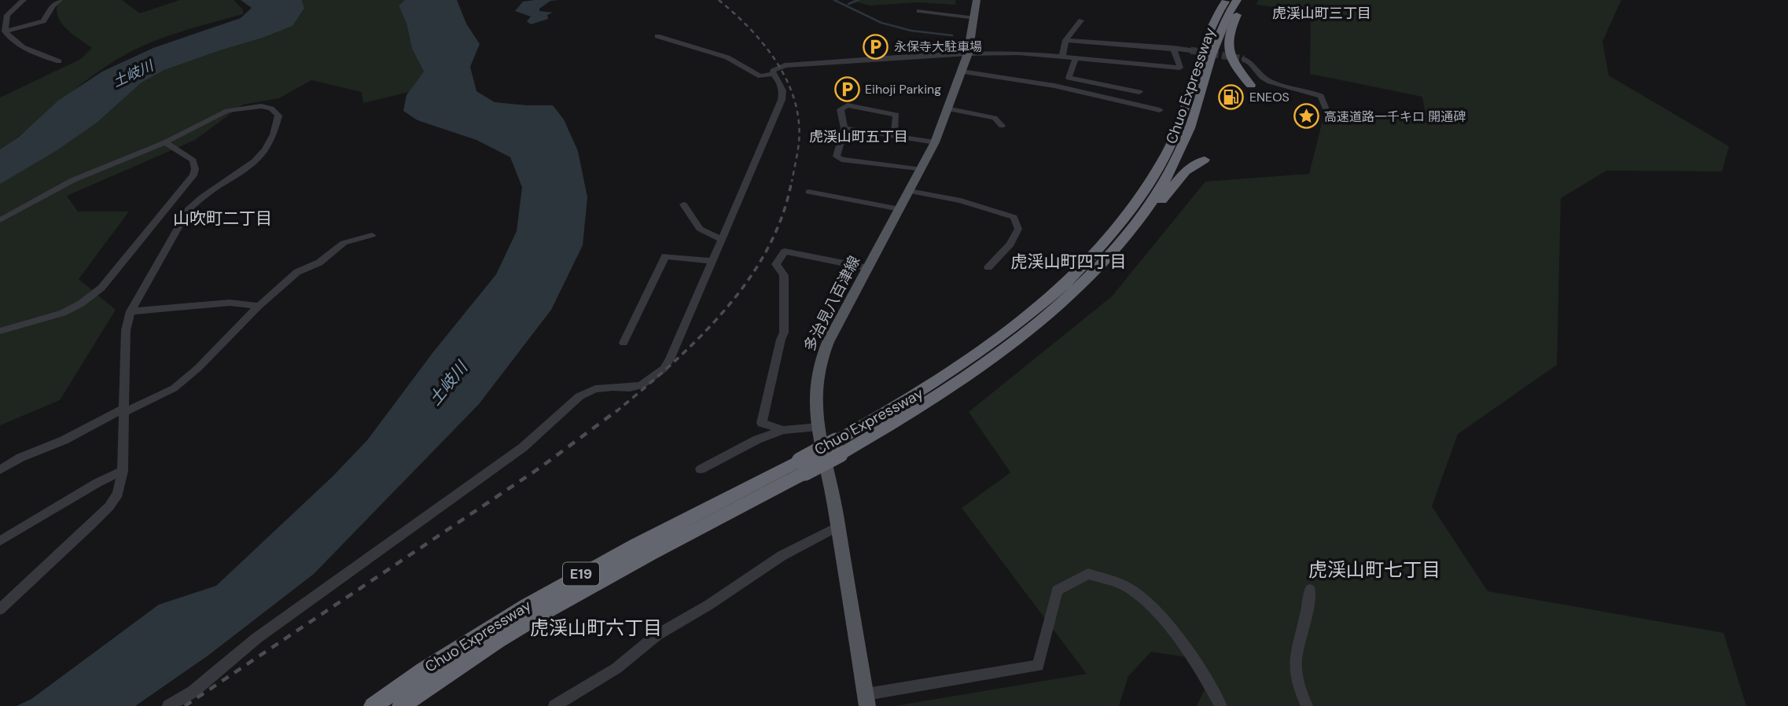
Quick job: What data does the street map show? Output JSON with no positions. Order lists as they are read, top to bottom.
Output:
{
  "streets": {
    "highway": ["Chuo Expressway", "E19"],
    "main road": ["多治見八百津線"]
  },
  "districts": [
    "虎渓山町三丁目",
    "虎渓山町五丁目",
    "山吹町二丁目",
    "虎渓山町四丁目",
    "虎渓山町七丁目",
    "虎渓山町六丁目"
  ],
  "water": ["土岐川"],
  "places": {
    "parking": ["永保寺大駐車場", "Eihoji Parking"],
    "fuel station": ["ENEOS"],
    "place": ["高速道路一千キロ 開通碑"]
  }
}
